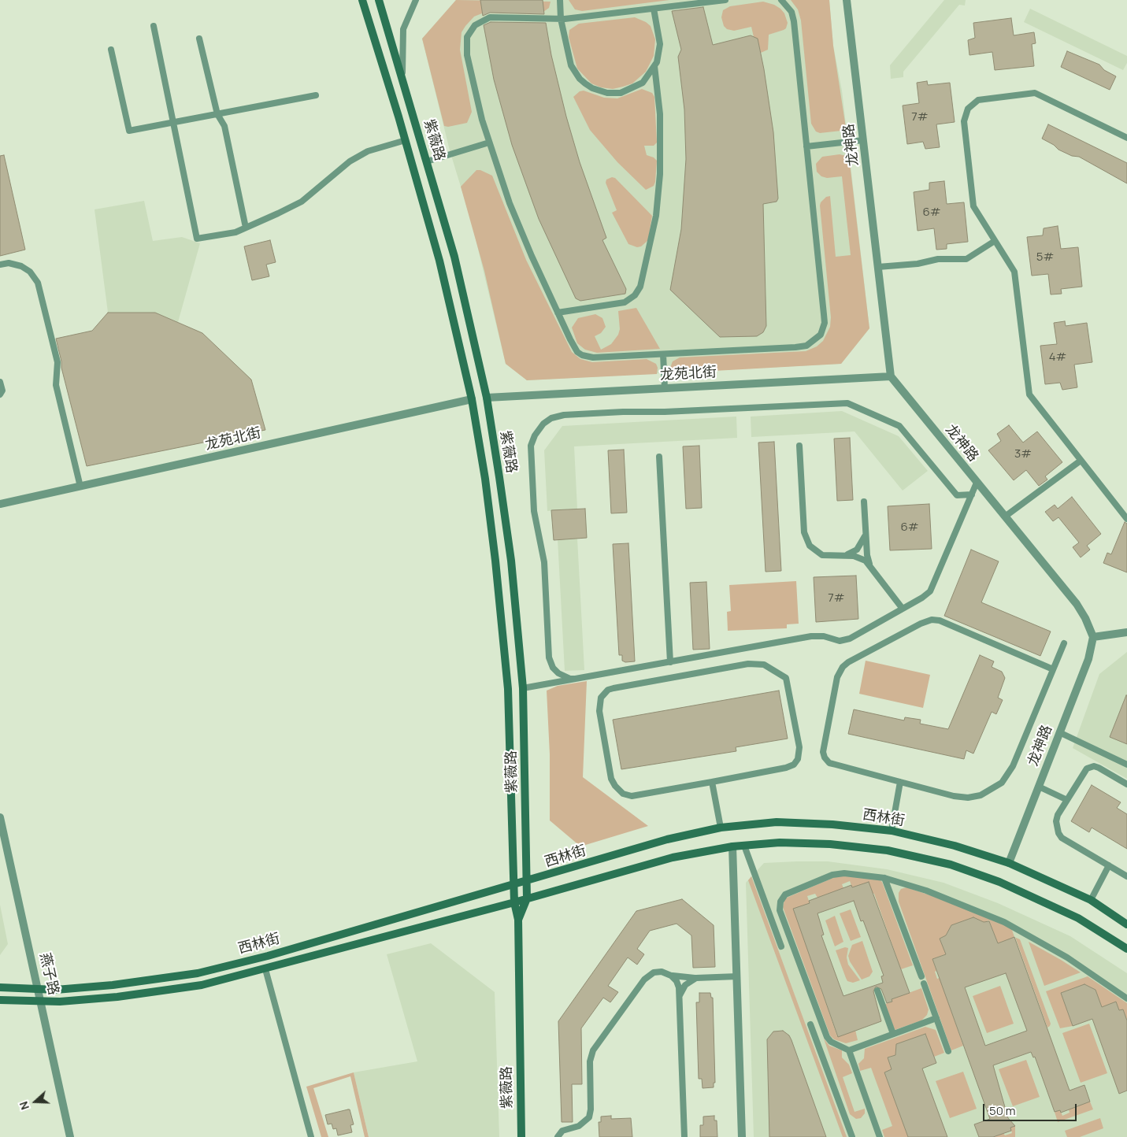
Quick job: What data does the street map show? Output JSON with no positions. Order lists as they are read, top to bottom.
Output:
{
  "streets": {
    "main road": ["紫薇路", "西林街"],
    "street": ["龙神路", "龙苑北街", "燕子路"]
  },
  "crossings": [
    ["紫薇路", "龙苑北街"],
    ["紫薇路", "西林街"],
    ["龙神路", "龙苑北街"],
    ["龙神路", "西林街"],
    ["西林街", "燕子路"]
  ],
  "house_numbers": [
    "7#",
    "6#",
    "5#",
    "4#",
    "3#",
    "6#",
    "7#"
  ],
  "scale_bar": "50 m",
  "north": "left"
}
